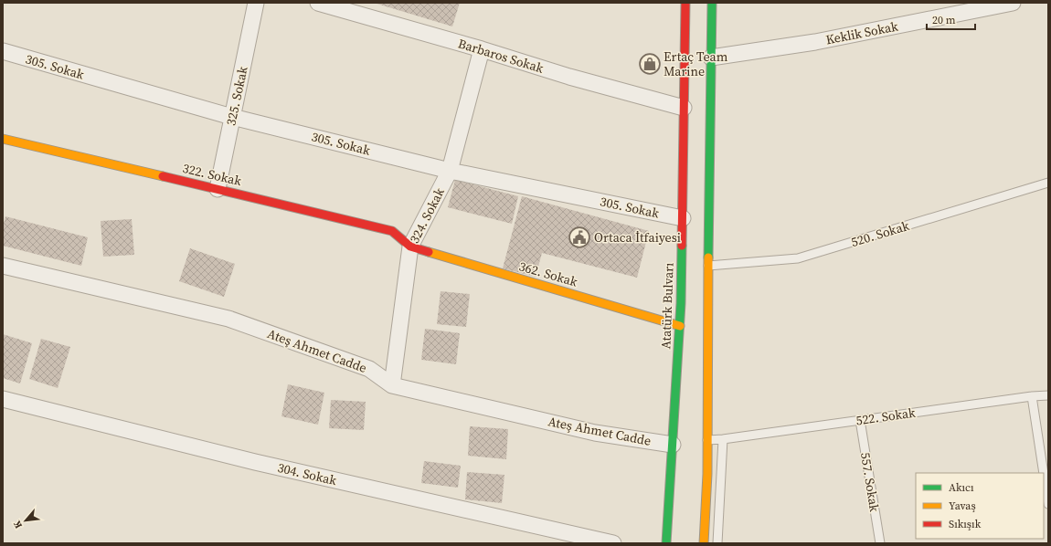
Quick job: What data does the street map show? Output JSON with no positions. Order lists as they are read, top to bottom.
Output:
{
  "streets": {
    "main road": ["322. Sokak", "362. Sokak", "Atatürk Bulvarı"],
    "street": [
      "Keklik Sokak",
      "Barbaros Sokak",
      "305. Sokak",
      "325. Sokak",
      "324. Sokak",
      "Ateş Ahmet Cadde",
      "304. Sokak"
    ],
    "lane": ["520. Sokak", "522. Sokak", "557. Sokak"]
  },
  "crossings": [
    ["Barbaros Sokak", "324. Sokak"],
    ["Barbaros Sokak", "Atatürk Bulvarı"],
    ["305. Sokak", "325. Sokak"],
    ["305. Sokak", "324. Sokak"],
    ["305. Sokak", "Atatürk Bulvarı"],
    ["325. Sokak", "322. Sokak"],
    ["322. Sokak", "324. Sokak"],
    ["322. Sokak", "362. Sokak"],
    ["324. Sokak", "362. Sokak"],
    ["324. Sokak", "Ateş Ahmet Cadde"],
    ["362. Sokak", "Atatürk Bulvarı"],
    ["Atatürk Bulvarı", "Ateş Ahmet Cadde"],
    ["522. Sokak", "557. Sokak"]
  ],
  "places": {
    "shop": ["Ertaç Team Marine"],
    "public building": ["Ortaca İtfaiyesi"]
  },
  "legend": ["Akıcı", "Yavaş", "Sıkışık"],
  "scale_bar": "20 m",
  "north": "bottom left"
}
